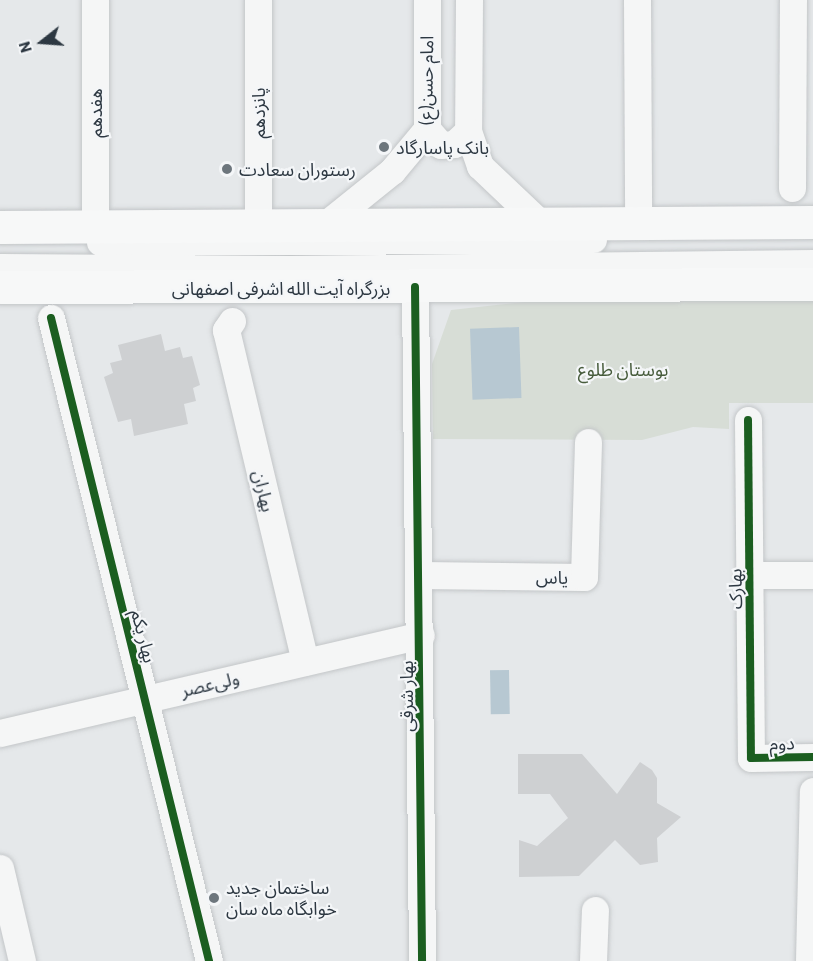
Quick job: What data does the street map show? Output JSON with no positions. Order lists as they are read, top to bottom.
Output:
{
  "streets": {
    "highway": ["بزرگراه آیت الله اشرفی اصفهانی"],
    "street": [
      "امام حسن(ع)",
      "هفدهم",
      "پانزدهم",
      "بهاران",
      "یاس",
      "بهارک",
      "بهار یکم",
      "ولی‌عصر",
      "بهار شرقی",
      "دوم"
    ]
  },
  "crossings": [
    ["بزرگراه آیت الله اشرفی اصفهانی", "بهار شرقی"],
    ["بهاران", "ولی‌عصر"],
    ["یاس", "بهار شرقی"],
    ["بهارک", "دوم"],
    ["بهار یکم", "ولی‌عصر"],
    ["ولی‌عصر", "بهار شرقی"]
  ],
  "parks": ["بوستان طلوع"],
  "places": ["بانک پاسارگاد", "رستوران سعادت", "ساختمان جدید خوابگاه ماه سان"],
  "north": "left"
}
